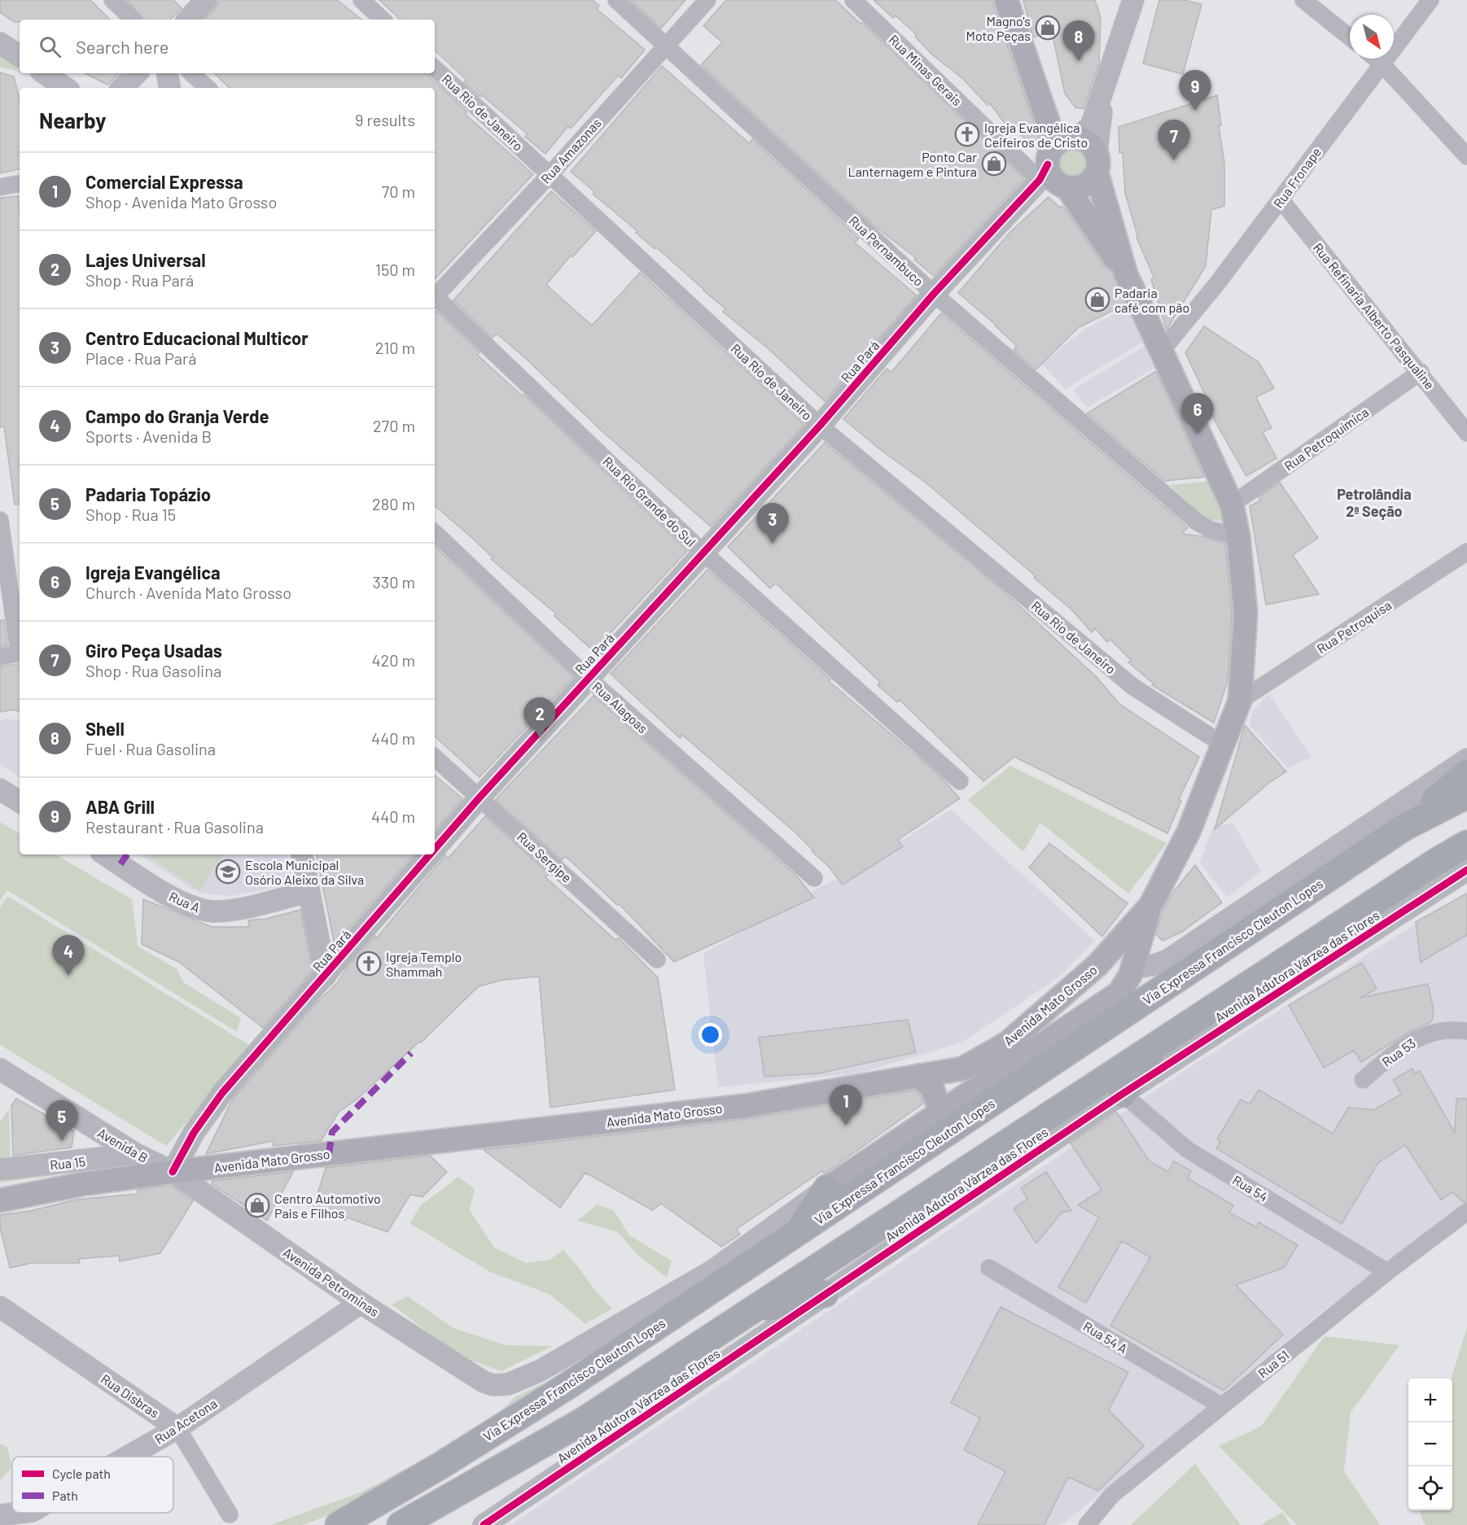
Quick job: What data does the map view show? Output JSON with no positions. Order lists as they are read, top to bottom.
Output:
{
  "streets": {
    "highway": ["Via Expressa Francisco Cleuton Lopes"],
    "main road": ["Avenida Mato Grosso"],
    "street": [
      "Rua Minas Gerais",
      "Rua Rio de Janeiro",
      "Rua Amazonas",
      "Rua Fronape",
      "Rua Pernambuco",
      "Rua Refinaria Alberto Pasqualine",
      "Rua Pará",
      "Rua Petroquímica",
      "Rua Rio Grande do Sul",
      "Rua Petroquisa",
      "Rua Alagoas",
      "Rua Sergipe",
      "Rua A",
      "Avenida Adutora Várzea das Flores",
      "Rua 53",
      "Avenida B",
      "Rua 15",
      "Rua 54",
      "Avenida Petrominas",
      "Rua 54 A",
      "Rua 51",
      "Rua Disbras",
      "Rua Acetona"
    ]
  },
  "crossings": [
    ["Rua Minas Gerais", "Rua Pará"],
    ["Rua Rio de Janeiro", "Rua Amazonas"],
    ["Rua Rio de Janeiro", "Rua Pará"],
    ["Rua Rio de Janeiro", "Avenida Mato Grosso"],
    ["Rua Amazonas", "Rua Pernambuco"],
    ["Rua Fronape", "Rua Refinaria Alberto Pasqualine"],
    ["Rua Fronape", "Avenida Mato Grosso"],
    ["Rua Pernambuco", "Rua Pará"],
    ["Rua Pernambuco", "Avenida Mato Grosso"],
    ["Rua Refinaria Alberto Pasqualine", "Rua Petroquímica"],
    ["Rua Pará", "Rua Rio Grande do Sul"],
    ["Rua Pará", "Rua Alagoas"],
    ["Rua Pará", "Rua Sergipe"],
    ["Rua Pará", "Avenida Mato Grosso"],
    ["Rua Pará", "Avenida B"],
    ["Rua Pará", "Avenida Petrominas"],
    ["Rua Petroquímica", "Avenida Mato Grosso"],
    ["Rua Petroquisa", "Avenida Mato Grosso"],
    ["Avenida Adutora Várzea das Flores", "Rua 54"],
    ["Avenida Mato Grosso", "Avenida B"],
    ["Avenida Mato Grosso", "Avenida Petrominas"],
    ["Avenida B", "Rua 15"],
    ["Avenida B", "Avenida Petrominas"],
    ["Rua 54", "Rua 51"],
    ["Avenida Petrominas", "Rua Acetona"],
    ["Rua 54 A", "Rua 51"],
    ["Rua Disbras", "Rua Acetona"]
  ],
  "districts": ["Petrolândia 2ª Seção"],
  "places": {
    "shop": [
      "Magno's Moto Peças",
      "Ponto Car Lanternagem e Pintura",
      "Padaria café com pão",
      "Centro Automotivo Pais e Filhos"
    ],
    "church": ["Igreja Evangélica Ceifeiros de Cristo", "Igreja Templo Shammah"],
    "school or university": ["Escola Municipal Osório Aleixo da Silva"]
  },
  "legend": ["Cycle path", "Path"],
  "north": "bottom right",
  "page": {
    "search": "Search here",
    "pins": [
      "8",
      "9",
      "7",
      "6",
      "3",
      "2",
      "4",
      "1",
      "5"
    ],
    "heading": ["Nearby", "9 results"],
    "list": [
      {
        "mark": "1",
        "name": "Comercial Expressa",
        "note": "Shop · Avenida Mato Grosso",
        "value": "70 m"
      },
      {
        "mark": "2",
        "name": "Lajes Universal",
        "note": "Shop · Rua Pará",
        "value": "150 m"
      },
      {
        "mark": "3",
        "name": "Centro Educacional Multicor",
        "note": "Place · Rua Pará",
        "value": "210 m"
      },
      {
        "mark": "4",
        "name": "Campo do Granja Verde",
        "note": "Sports · Avenida B",
        "value": "270 m"
      },
      {
        "mark": "5",
        "name": "Padaria Topázio",
        "note": "Shop · Rua 15",
        "value": "280 m"
      },
      {
        "mark": "6",
        "name": "Igreja Evangélica",
        "note": "Church · Avenida Mato Grosso",
        "value": "330 m"
      },
      {
        "mark": "7",
        "name": "Giro Peça Usadas",
        "note": "Shop · Rua Gasolina",
        "value": "420 m"
      },
      {
        "mark": "8",
        "name": "Shell",
        "note": "Fuel · Rua Gasolina",
        "value": "440 m"
      },
      {
        "mark": "9",
        "name": "ABA Grill",
        "note": "Restaurant · Rua Gasolina",
        "value": "440 m"
      }
    ],
    "map_buttons": ["+", "−"]
  }
}
